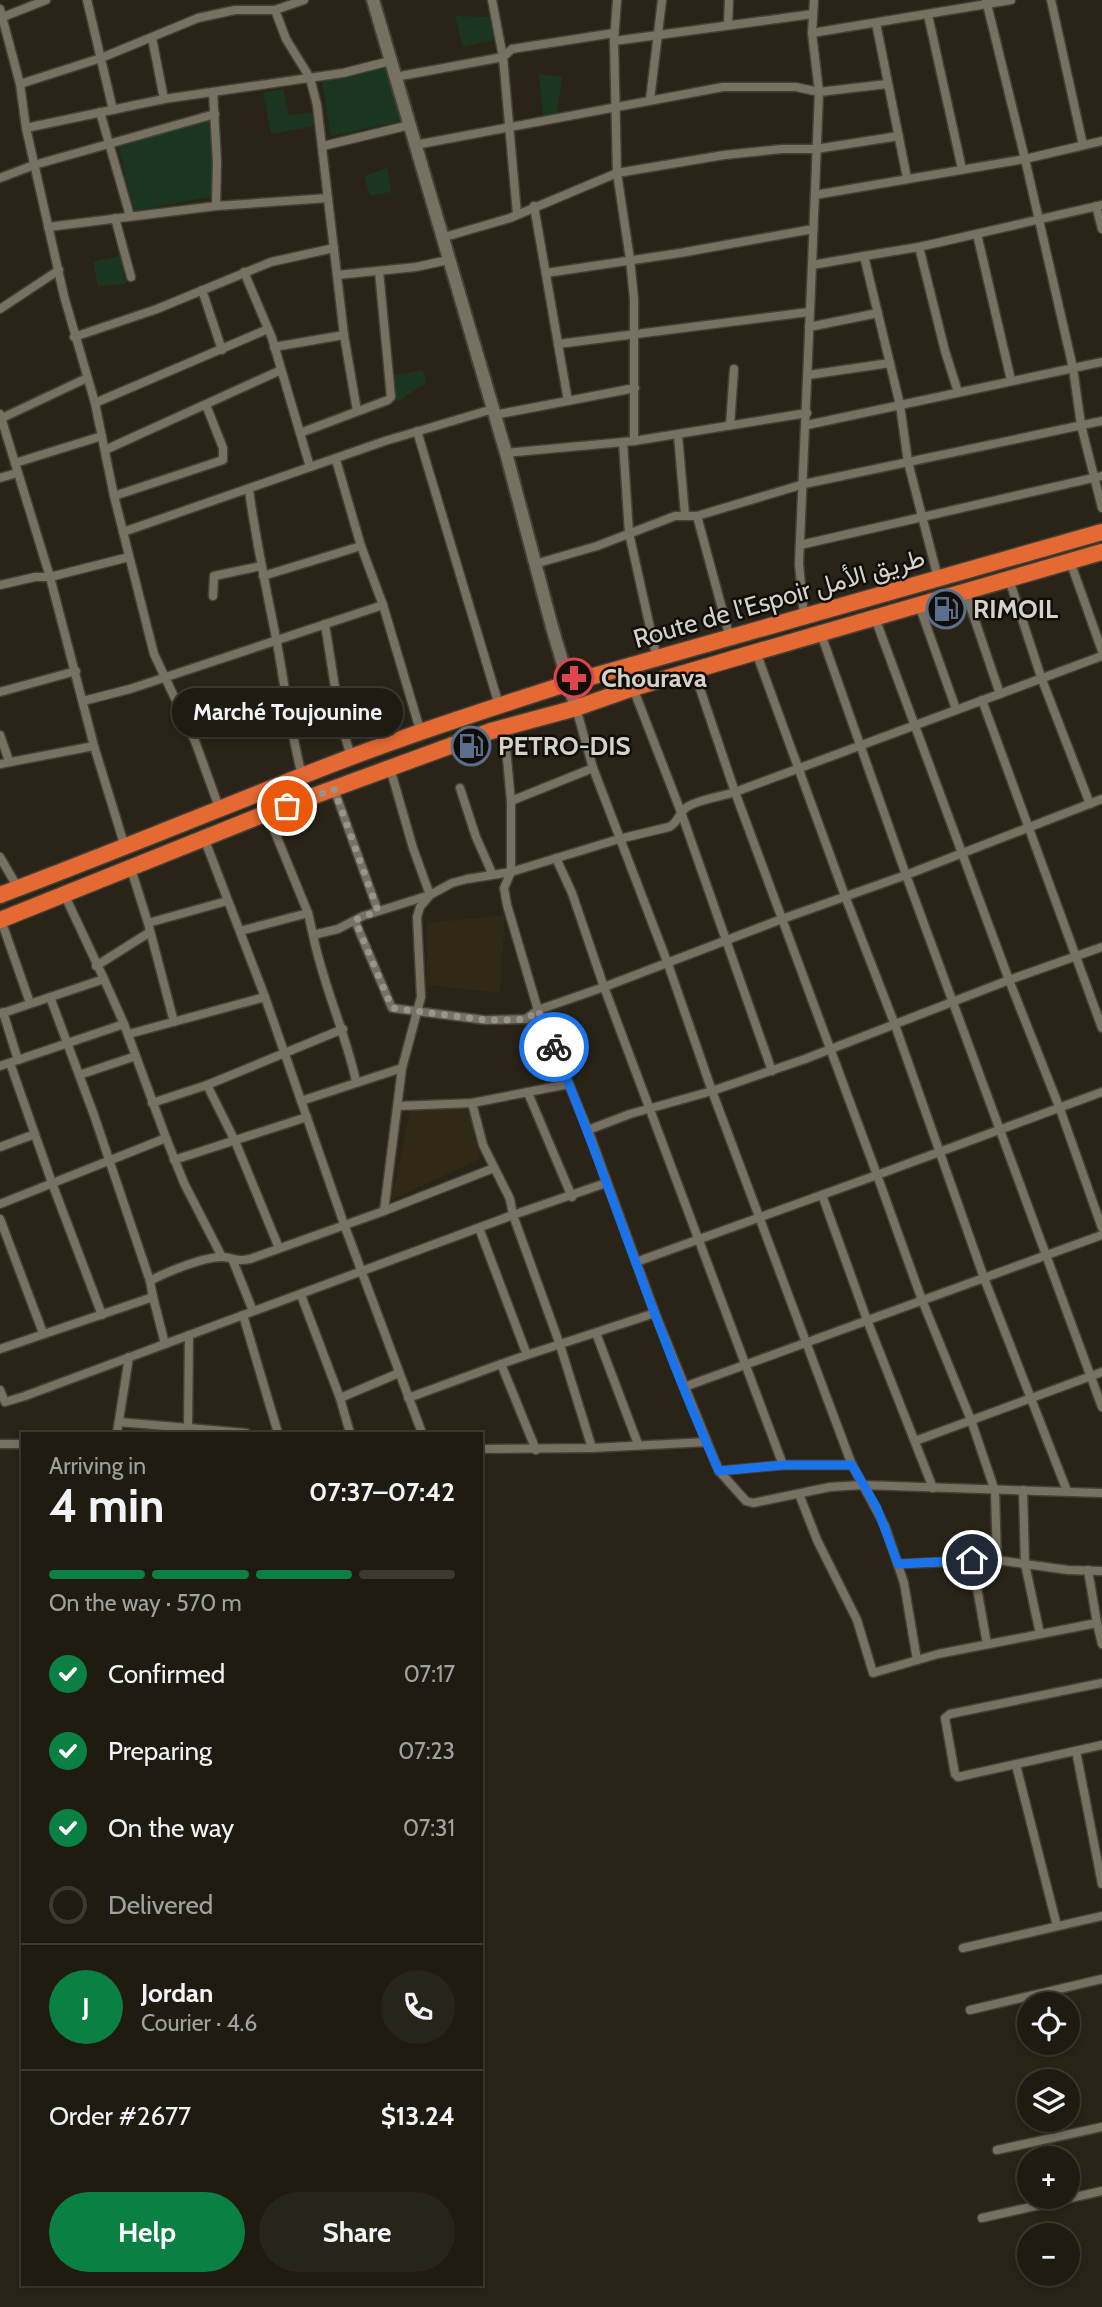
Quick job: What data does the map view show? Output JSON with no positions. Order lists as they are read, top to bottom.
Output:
{
  "streets": {
    "highway": ["Route de l’Espoir طريق الأمل"]
  },
  "places": {
    "fuel station": ["RIMOIL", "PETRO-DIS"],
    "pharmacy": ["Chourava"],
    "other": ["Marché Toujounine"]
  },
  "page": {
    "bubble": "Marché Toujounine",
    "heading": ["4 min", "Arriving in", "07:37–07:42"],
    "panel": [
      "Jordan",
      "Courier · 4.6",
      "Order #2677",
      "$13.24"
    ],
    "bar": "On the way · 570 m",
    "list": [
      ["Confirmed", "07:17"],
      ["Preparing", "07:23"],
      ["On the way", "07:31"],
      "Delivered"
    ],
    "round": "J",
    "map_buttons": ["+", "−"],
    "buttons": ["Help", "Share"]
  }
}
